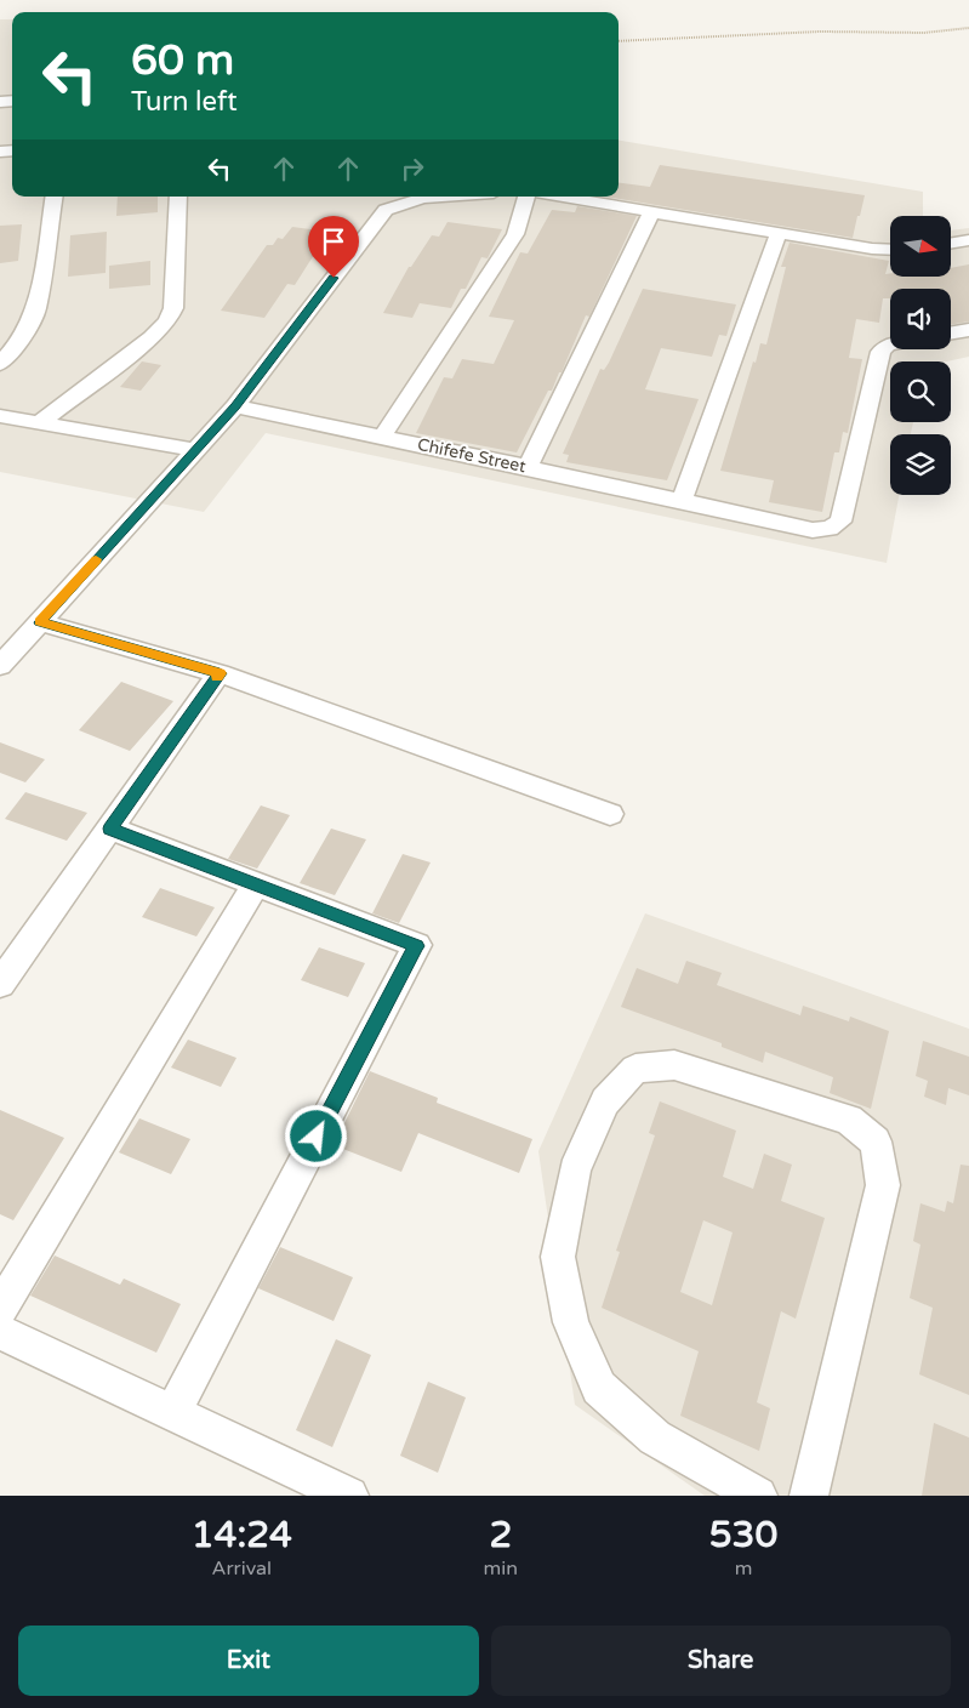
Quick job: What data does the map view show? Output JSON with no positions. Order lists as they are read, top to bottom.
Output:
{
  "streets": {
    "street": ["Chifefe Street"]
  },
  "north": "right",
  "page": {
    "turn": ["60 m", "Turn left"],
    "eta": [
      "14:24",
      "Arrival",
      "2",
      "min",
      "530",
      "m"
    ],
    "buttons": ["Exit", "Share"]
  }
}
